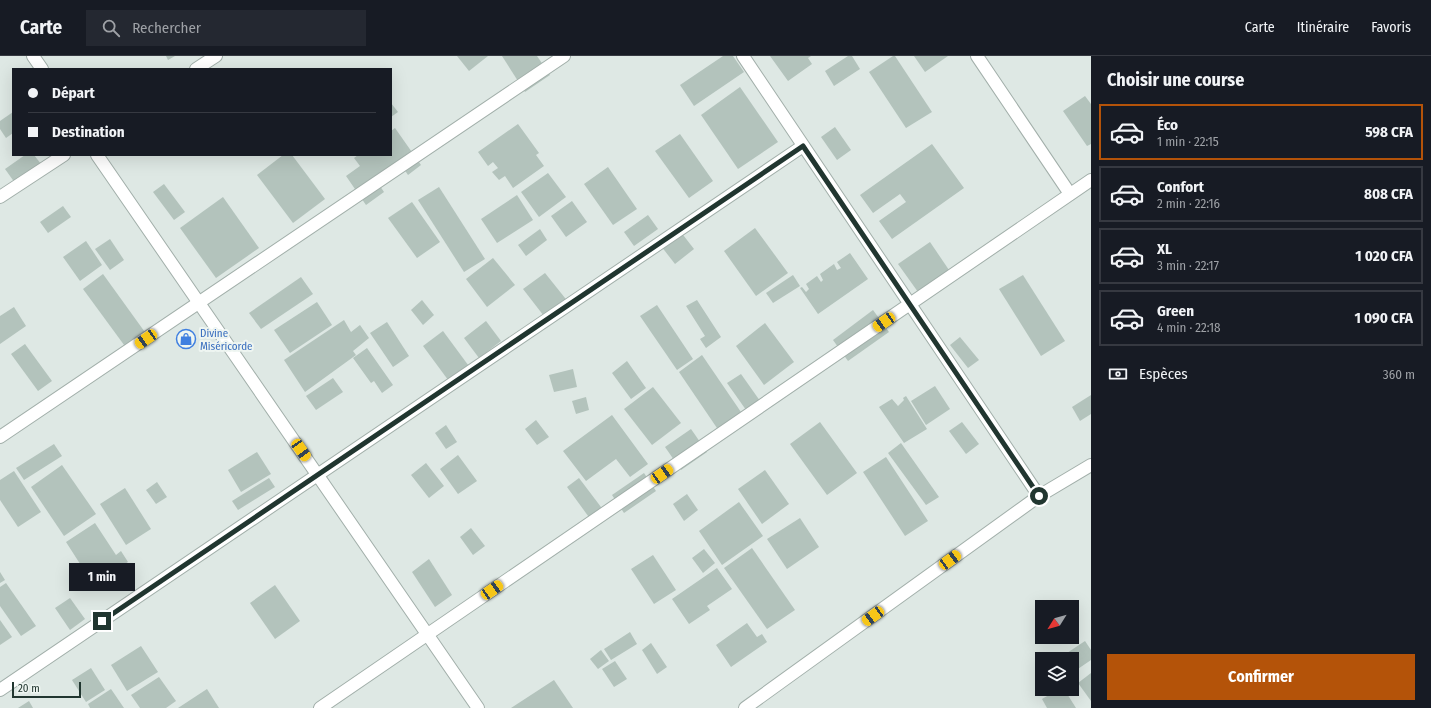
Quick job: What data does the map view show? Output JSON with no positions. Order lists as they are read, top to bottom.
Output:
{
  "places": {
    "shop": ["Divine Miséricorde"]
  },
  "scale_bar": "20 m",
  "north": "bottom left",
  "page": {
    "header": "Carte",
    "search": "Rechercher",
    "nav": ["Carte", "Itinéraire", "Favoris"],
    "heading": "Choisir une course",
    "banner": ["Départ", "Destination"],
    "list": [
      {
        "name": "Éco",
        "note": "1 min · 22:15",
        "value": "598 CFA"
      },
      {
        "name": "Confort",
        "note": "2 min · 22:16",
        "value": "808 CFA"
      },
      {
        "name": "XL",
        "note": "3 min · 22:17",
        "value": "1 020 CFA"
      },
      {
        "name": "Green",
        "note": "4 min · 22:18",
        "value": "1 090 CFA"
      }
    ],
    "pay": ["Espèces", "360 m"],
    "bubble": "1 min",
    "buttons": "Confirmer",
    "scale": "20 m"
  }
}
